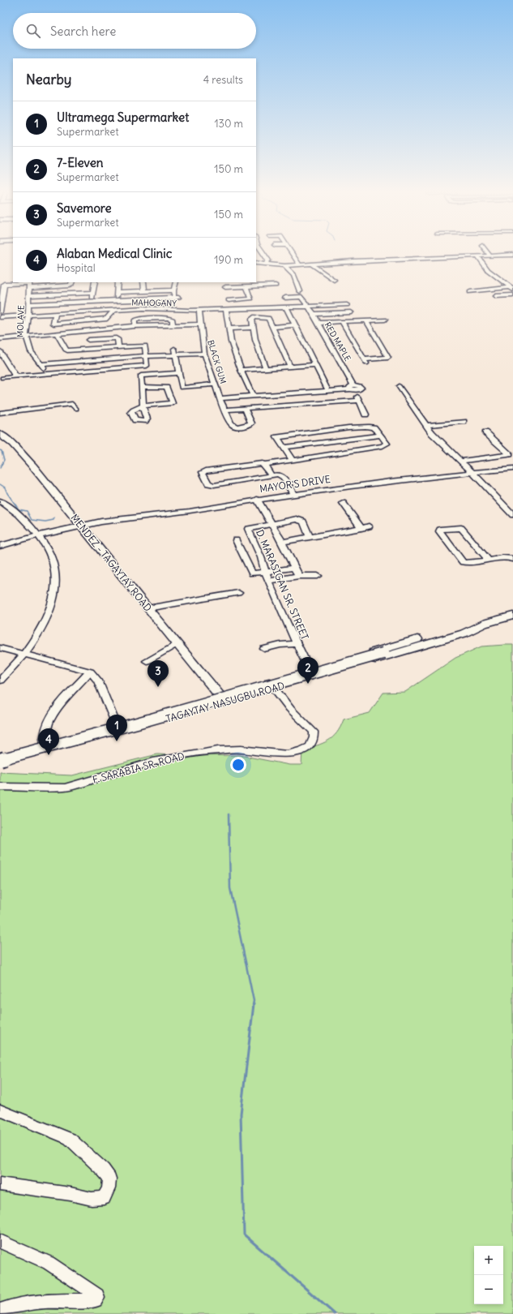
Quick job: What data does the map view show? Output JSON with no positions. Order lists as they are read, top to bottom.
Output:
{
  "streets": {
    "main road": ["MENDEZ - TAGAYTAY ROAD", "TAGAYTAY-NASUGBU ROAD"],
    "street": [
      "MAHOGANY",
      "MOLAVE",
      "RED MAPLE",
      "BLACK GUM",
      "MAYOR'S DRIVE",
      "D. MARASIGAN SR. STREET",
      "F. SARABIA SR. ROAD"
    ]
  },
  "crossings": [
    ["MAHOGANY", "MOLAVE"],
    ["MAHOGANY", "RED MAPLE"],
    ["MAHOGANY", "BLACK GUM"],
    ["MAYOR'S DRIVE", "MENDEZ - TAGAYTAY ROAD"],
    ["MENDEZ - TAGAYTAY ROAD", "TAGAYTAY-NASUGBU ROAD"],
    ["D. MARASIGAN SR. STREET", "TAGAYTAY-NASUGBU ROAD"],
    ["TAGAYTAY-NASUGBU ROAD", "F. SARABIA SR. ROAD"]
  ],
  "page": {
    "search": "Search here",
    "heading": ["Nearby", "4 results"],
    "list": [
      {
        "mark": "1",
        "name": "Ultramega Supermarket",
        "note": "Supermarket",
        "value": "130 m"
      },
      {
        "mark": "2",
        "name": "7-Eleven",
        "note": "Supermarket",
        "value": "150 m"
      },
      {
        "mark": "3",
        "name": "Savemore",
        "note": "Supermarket",
        "value": "150 m"
      },
      {
        "mark": "4",
        "name": "Alaban Medical Clinic",
        "note": "Hospital",
        "value": "190 m"
      }
    ],
    "pins": [
      "2",
      "3",
      "1",
      "4"
    ],
    "map_buttons": ["+", "−"]
  }
}
